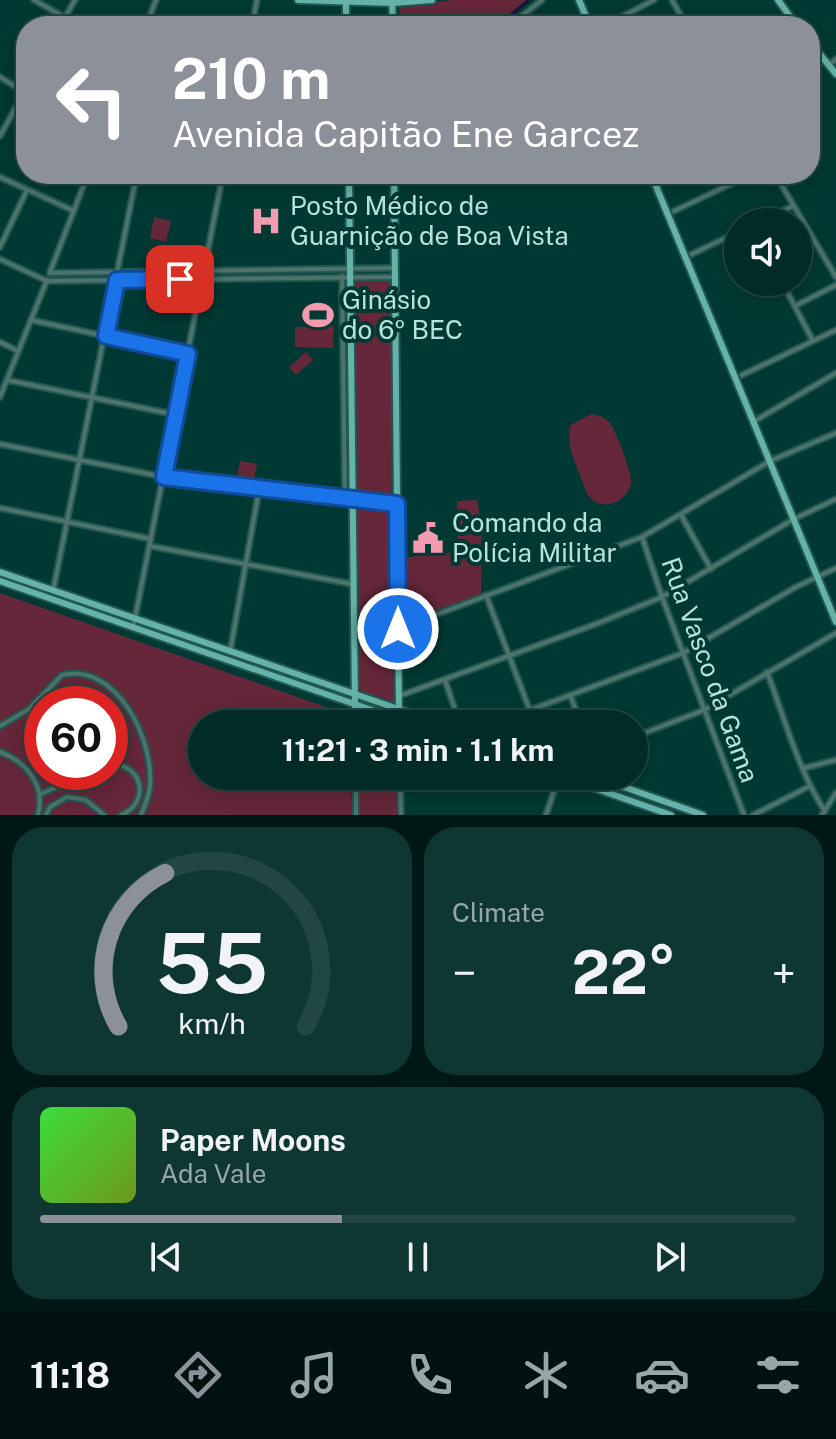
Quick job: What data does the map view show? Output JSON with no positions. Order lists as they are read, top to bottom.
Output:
{
  "streets": {
    "street": ["Rua Vasco da Gama"]
  },
  "places": {
    "hospital": ["Posto Médico de Guarnição de Boa Vista"],
    "sports": ["Ginásio do 6º BEC"],
    "public building": ["Comando da Polícia Militar"]
  },
  "page": {
    "turn": ["210 m", "Avenida Capitão Ene Garcez"],
    "limit": "60",
    "trip": "11:21 · 3 min · 1.1 km",
    "tile": "Climate",
    "heat": ["−", "22°", "+"],
    "song": ["Paper Moons", "Ada Vale"],
    "tabs": "11:18",
    "gauge": ["55", "km/h"]
  }
}
